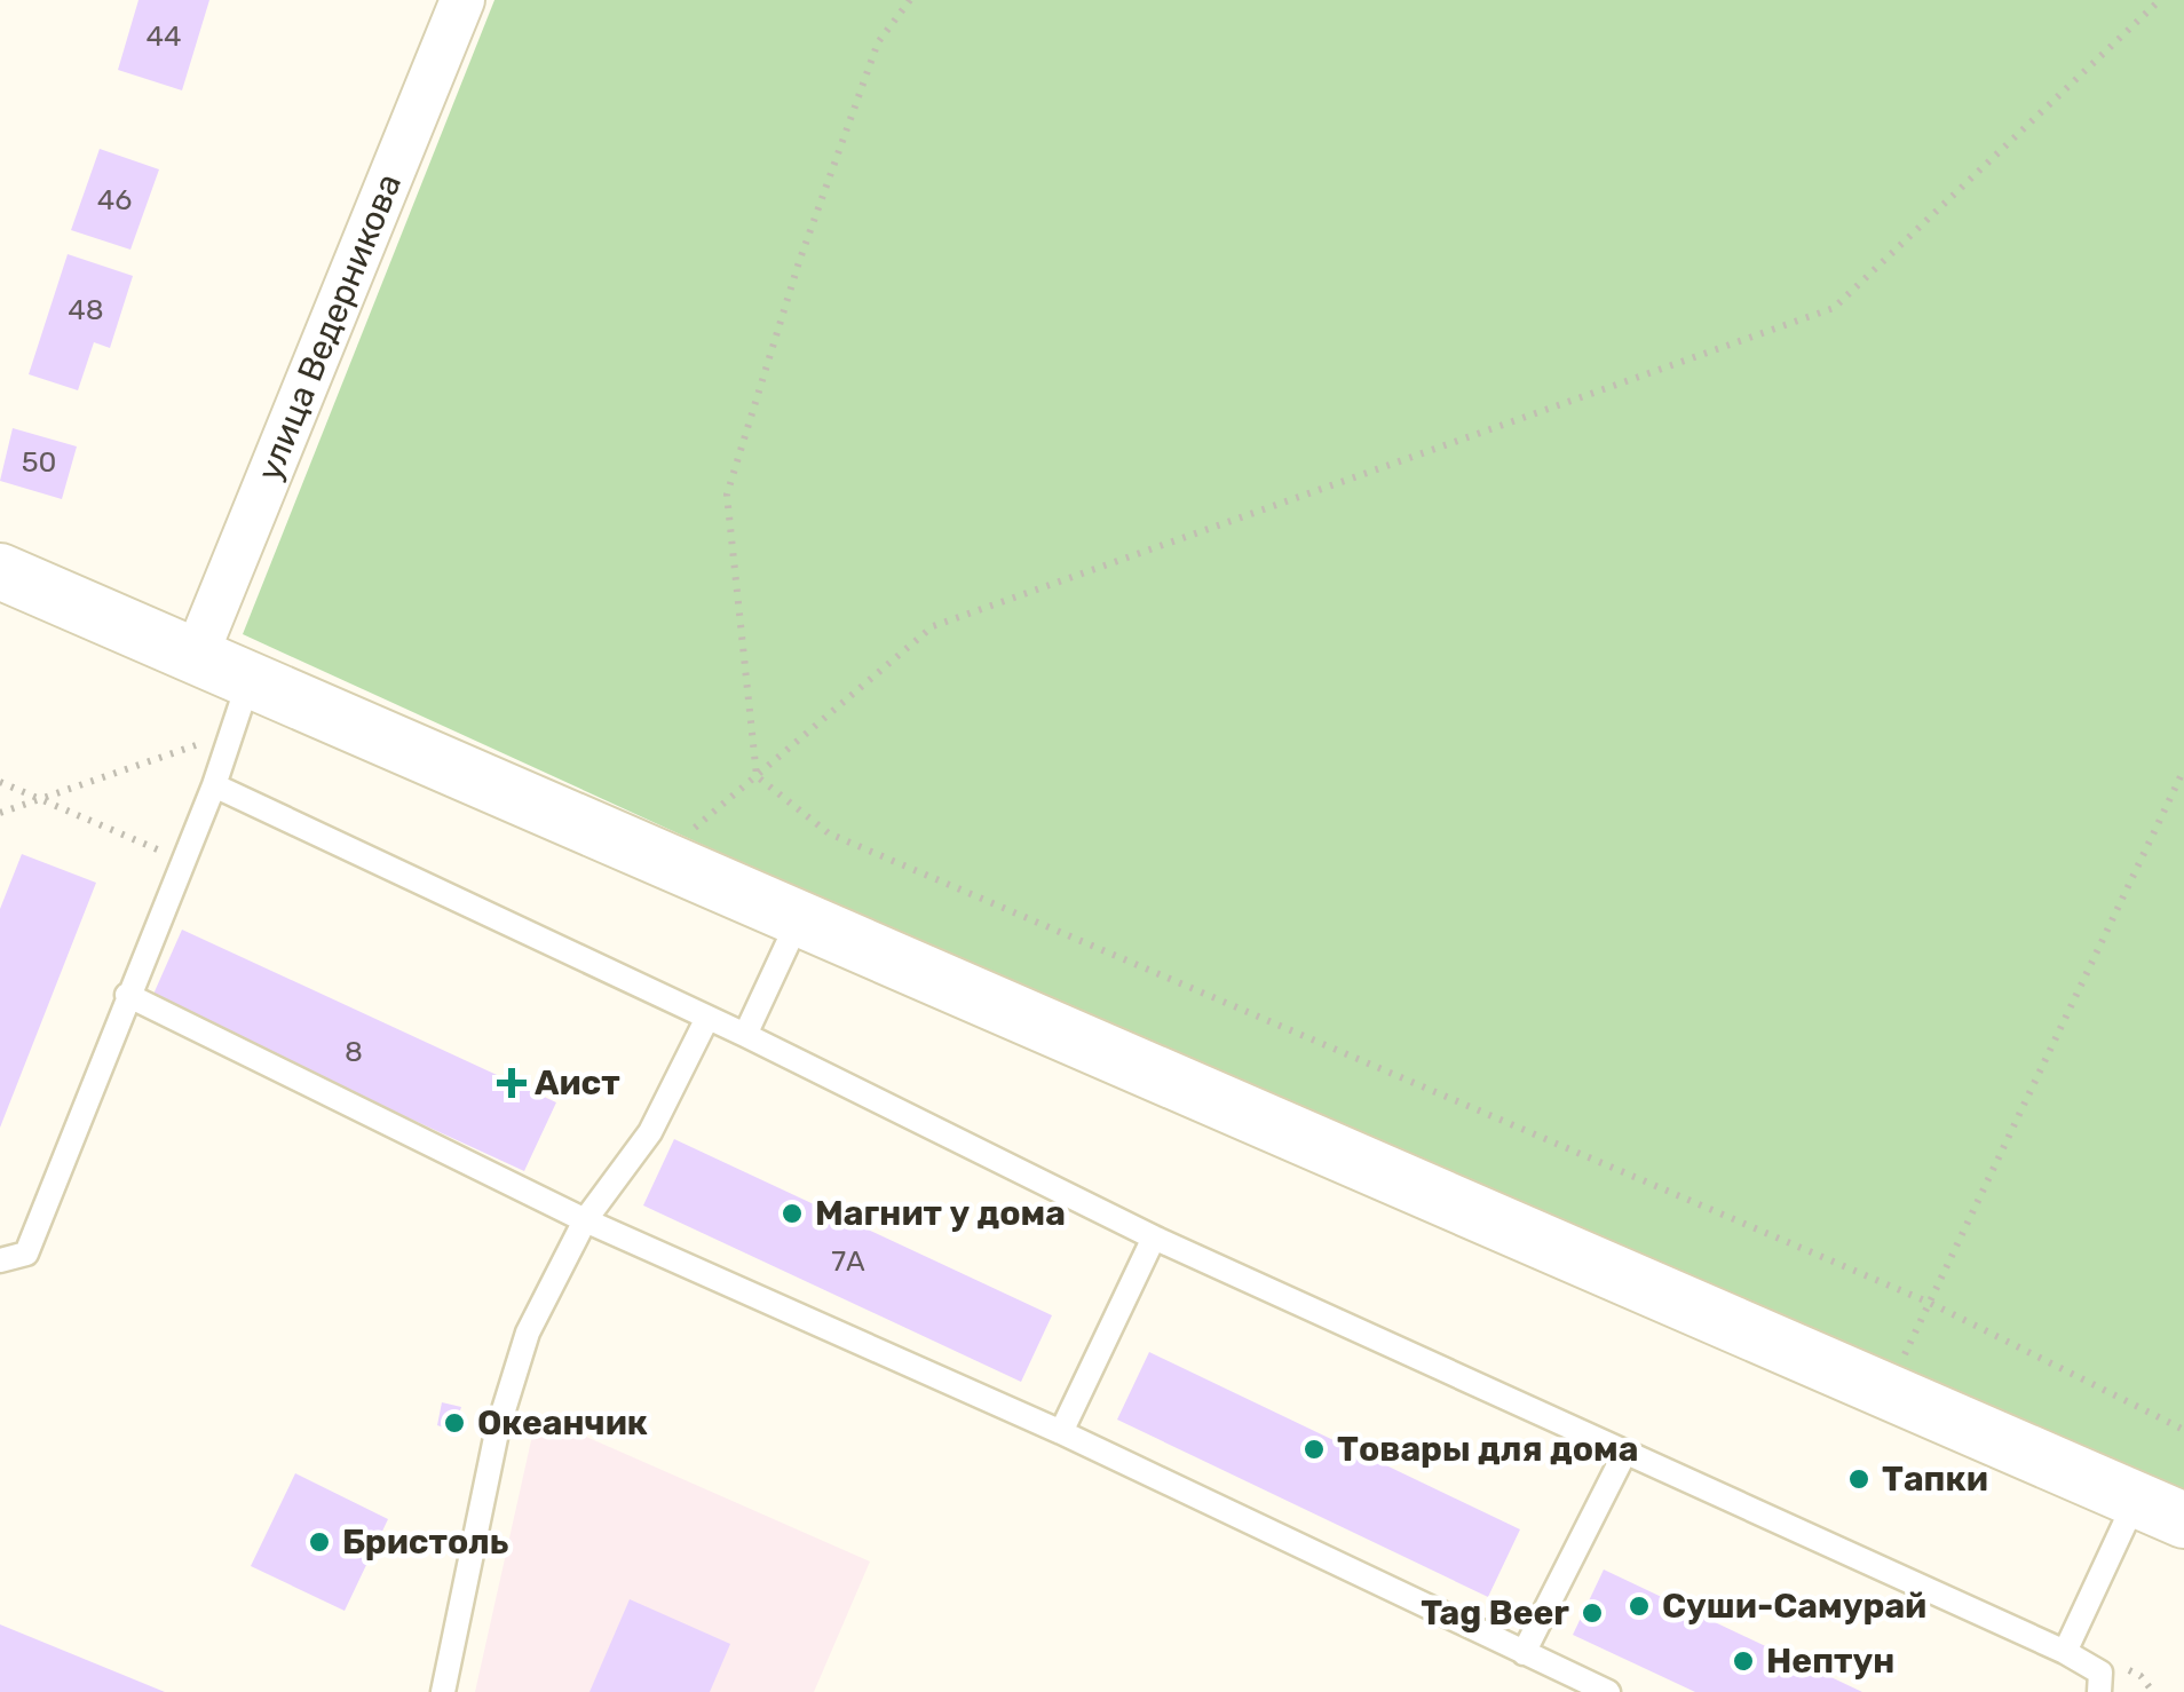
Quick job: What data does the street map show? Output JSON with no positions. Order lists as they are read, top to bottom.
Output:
{
  "streets": {
    "street": ["улица Ведерникова"]
  },
  "places": {
    "health": ["Аист"],
    "other": [
      "Магнит у дома",
      "Океанчик",
      "Товары для дома",
      "Тапки",
      "Бристоль",
      "Суши-Самурай",
      "Tag Beer",
      "Нептун"
    ]
  },
  "house_numbers": [
    "44",
    "46",
    "48",
    "50",
    "8",
    "7А"
  ]
}
